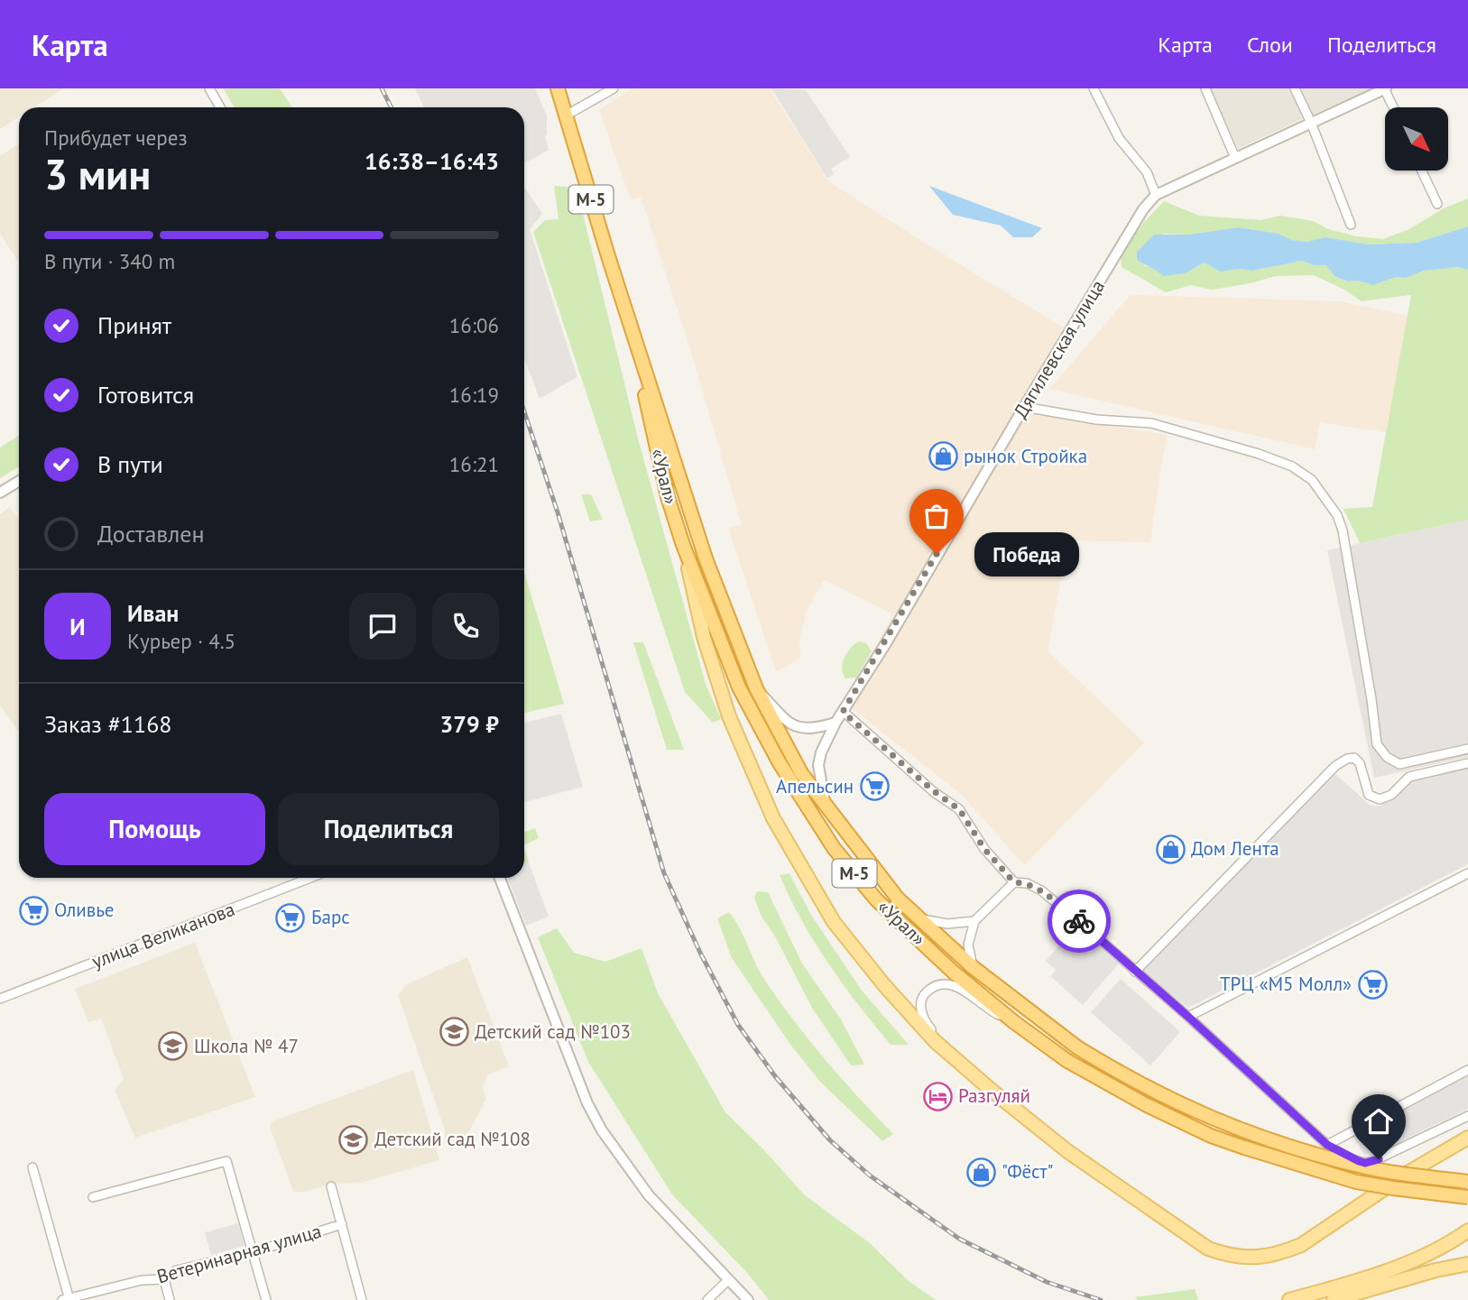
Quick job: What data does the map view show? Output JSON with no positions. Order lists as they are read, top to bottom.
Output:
{
  "streets": {
    "highway": ["М-5", "«Урал»"],
    "street": ["Дягилевская улица", "улица Великанова", "Ветеринарная улица"]
  },
  "crossings": [
    ["Дягилевская улица", "«Урал»"]
  ],
  "places": {
    "shop": ["рынок Стройка", "Дом Лента", "\"Фёст\""],
    "other": ["Победа"],
    "supermarket": [
      "Апельсин",
      "Оливье",
      "Барс",
      "ТРЦ «М5 Молл»"
    ],
    "school or university": ["Детский сад №103", "Школа № 47", "Детский сад №108"],
    "hotel": ["Разгуляй"]
  },
  "north": "bottom right",
  "page": {
    "header": "Карта",
    "nav": ["Карта", "Слои", "Поделиться"],
    "heading": ["3 мин", "Прибудет через", "16:38–16:43"],
    "panel": [
      "Иван",
      "Курьер · 4.5",
      "Заказ #1168",
      "379 ₽"
    ],
    "bar": "В пути · 340 m",
    "list": [
      ["Принят", "16:06"],
      ["Готовится", "16:19"],
      ["В пути", "16:21"],
      "Доставлен"
    ],
    "bubble": "Победа",
    "round": "И",
    "buttons": ["Помощь", "Поделиться"]
  }
}
